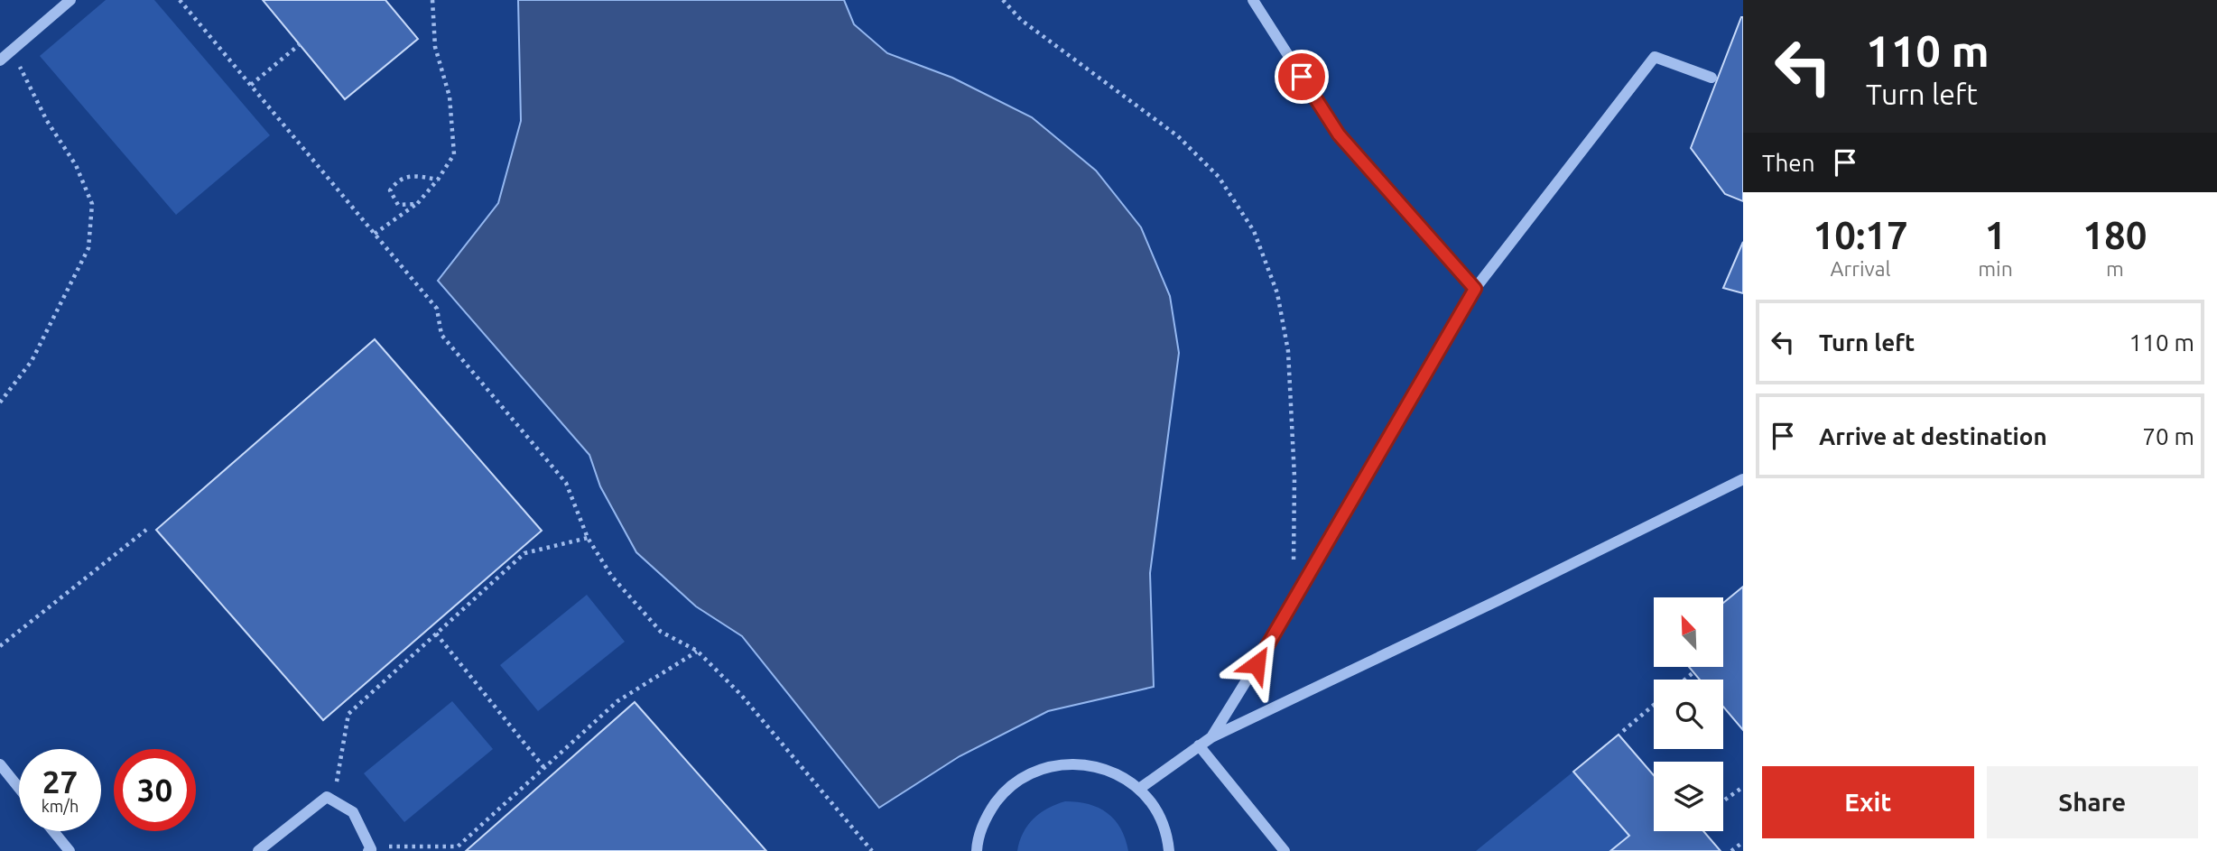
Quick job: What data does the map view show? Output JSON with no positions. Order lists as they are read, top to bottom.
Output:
{
  "north": "top left",
  "page": {
    "turn": ["110 m", "Turn left"],
    "then": "Then",
    "eta": [
      "10:17",
      "Arrival",
      "1",
      "min",
      "180",
      "m"
    ],
    "list": [
      {
        "name": "Turn left",
        "value": "110 m"
      },
      {
        "name": "Arrive at destination",
        "value": "70 m"
      }
    ],
    "speed": "27 km/h",
    "limit": "30",
    "buttons": ["Exit", "Share"]
  }
}
